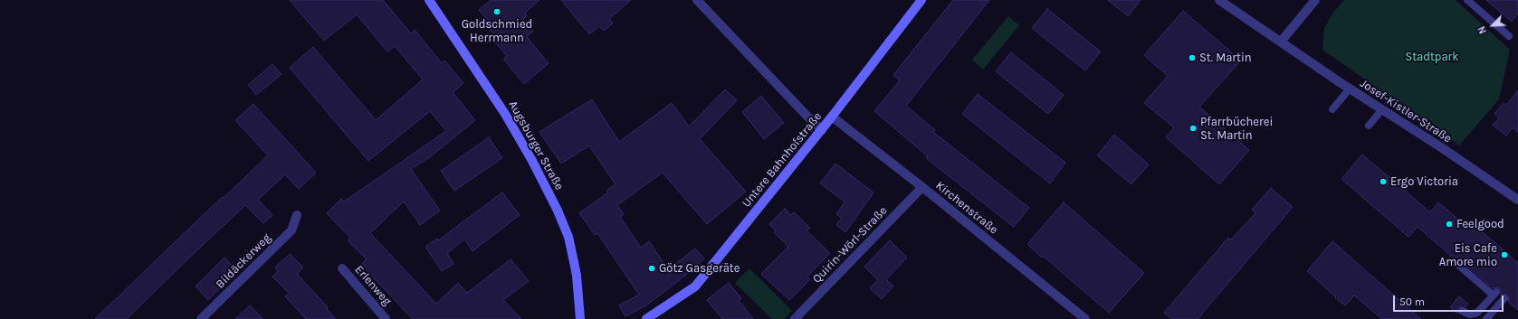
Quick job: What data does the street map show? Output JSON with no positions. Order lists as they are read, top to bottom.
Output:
{
  "streets": {
    "street": [
      "Josef-Kistler-Straße",
      "Augsburger Straße",
      "Untere Bahnhofstraße",
      "Kirchenstraße",
      "Quirin-Wörl-Straße",
      "Bildäckerweg",
      "Erlenweg"
    ]
  },
  "crossings": [
    ["Untere Bahnhofstraße", "Kirchenstraße"],
    ["Kirchenstraße", "Quirin-Wörl-Straße"]
  ],
  "parks": ["Stadtpark"],
  "places": [
    "Goldschmied Herrmann",
    "St. Martin",
    "Pfarrbücherei St. Martin",
    "Ergo Victoria",
    "Feelgood",
    "Eis Cafe Amore mio",
    "Götz Gasgeräte"
  ],
  "scale_bar": "50 m",
  "north": "bottom left"
}
